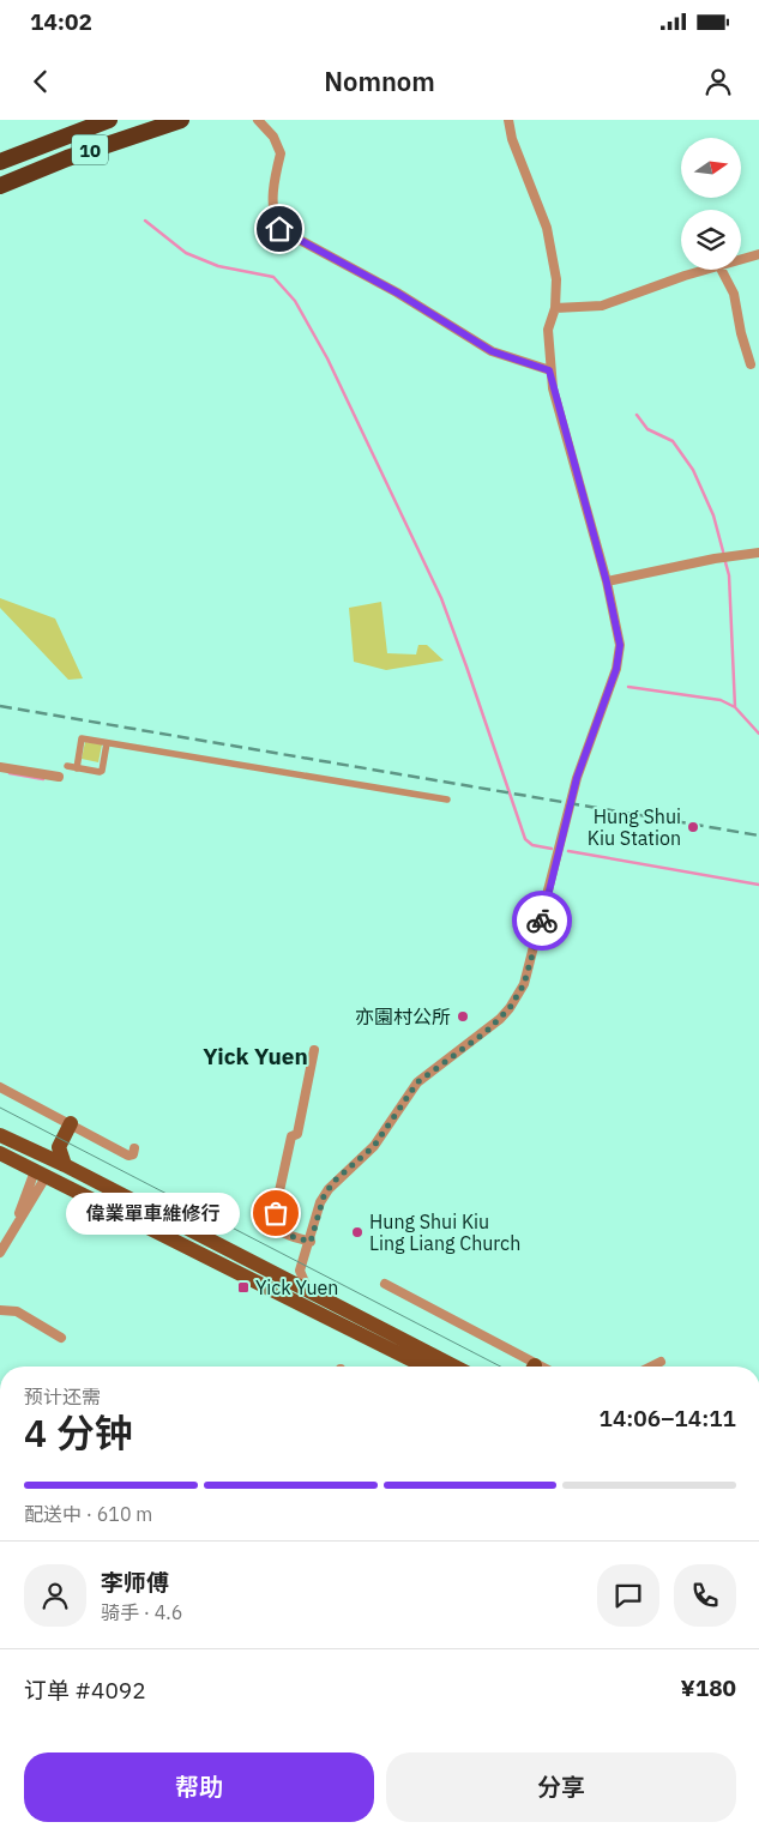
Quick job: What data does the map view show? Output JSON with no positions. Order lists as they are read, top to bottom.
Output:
{
  "streets": {
    "highway": ["10"]
  },
  "districts": ["Yick Yuen"],
  "places": {
    "other": [
      "Hung Shui Kiu Station",
      "亦園村公所",
      "偉業單車維修行",
      "Hung Shui Kiu Ling Liang Church"
    ],
    "transit": ["Yick Yuen"]
  },
  "north": "right",
  "page": {
    "status": "14:02",
    "header": "Nomnom",
    "bubble": "偉業單車維修行",
    "heading": ["4 分钟", "预计还需", "14:06–14:11"],
    "panel": [
      "李师傅",
      "骑手 · 4.6",
      "订单 #4092",
      "¥180"
    ],
    "bar": "配送中 · 610 m",
    "buttons": ["帮助", "分享"]
  }
}
